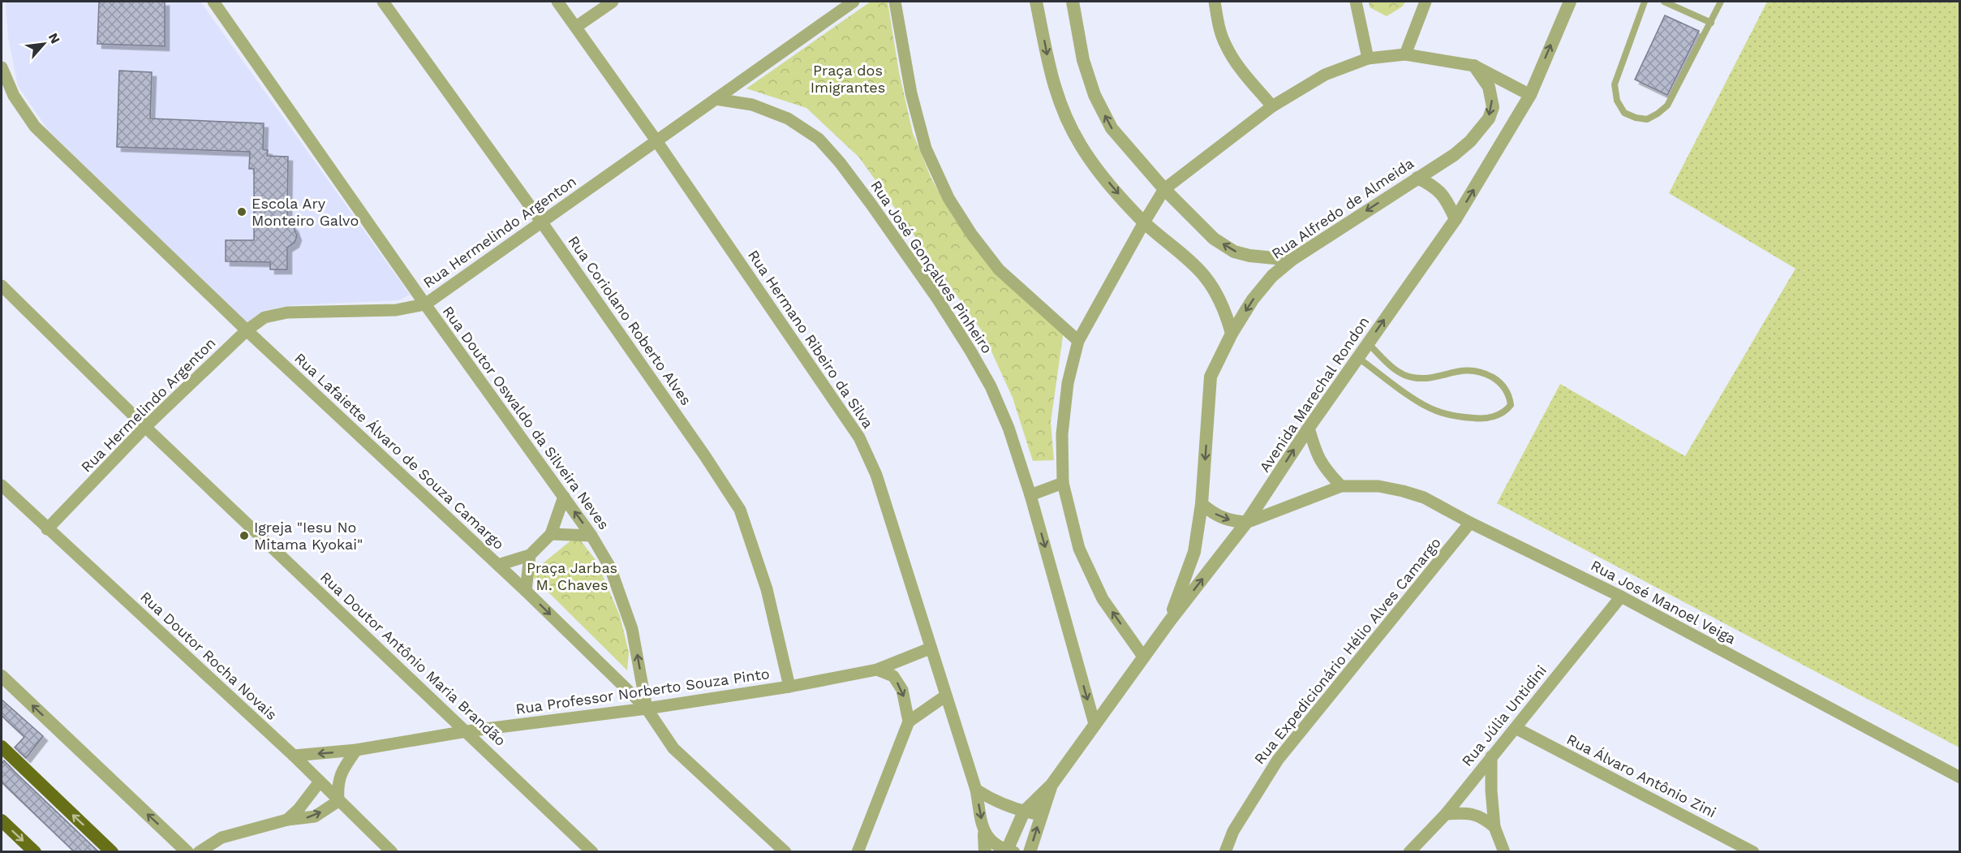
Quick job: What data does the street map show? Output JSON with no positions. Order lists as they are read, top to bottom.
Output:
{
  "streets": {
    "street": [
      "Rua Alfredo de Almeida",
      "Rua Hermelindo Argenton",
      "Rua José Gonçalves Pinheiro",
      "Rua Coriolano Roberto Alves",
      "Rua Hermano Ribeiro da Silva",
      "Avenida Marechal Rondon",
      "Rua Doutor Oswaldo da Silveira Neves",
      "Rua Lafaiette Álvaro de Souza Camargo",
      "Rua José Manoel Veiga",
      "Rua Expedicionário Hélio Alves Camargo",
      "Rua Doutor Rocha Novais",
      "Rua Doutor Antônio Maria Brandão",
      "Rua Professor Norberto Souza Pinto",
      "Rua Júlia Untidini",
      "Rua Álvaro Antônio Zini"
    ]
  },
  "crossings": [
    ["Rua Alfredo de Almeida", "Avenida Marechal Rondon"],
    ["Rua Hermelindo Argenton", "Rua José Gonçalves Pinheiro"],
    ["Rua Hermelindo Argenton", "Rua Coriolano Roberto Alves"],
    ["Rua Hermelindo Argenton", "Rua Hermano Ribeiro da Silva"],
    ["Rua Hermelindo Argenton", "Rua Doutor Oswaldo da Silveira Neves"],
    ["Rua Hermelindo Argenton", "Rua Lafaiette Álvaro de Souza Camargo"],
    ["Rua Hermelindo Argenton", "Rua Doutor Rocha Novais"],
    ["Rua Hermelindo Argenton", "Rua Doutor Antônio Maria Brandão"],
    ["Rua José Gonçalves Pinheiro", "Avenida Marechal Rondon"],
    ["Rua Coriolano Roberto Alves", "Rua Professor Norberto Souza Pinto"],
    ["Rua Hermano Ribeiro da Silva", "Rua Professor Norberto Souza Pinto"],
    ["Avenida Marechal Rondon", "Rua José Manoel Veiga"],
    ["Rua Doutor Oswaldo da Silveira Neves", "Rua Lafaiette Álvaro de Souza Camargo"],
    ["Rua Doutor Oswaldo da Silveira Neves", "Rua Professor Norberto Souza Pinto"],
    ["Rua Lafaiette Álvaro de Souza Camargo", "Rua Professor Norberto Souza Pinto"],
    ["Rua José Manoel Veiga", "Rua Expedicionário Hélio Alves Camargo"],
    ["Rua José Manoel Veiga", "Rua Júlia Untidini"],
    ["Rua Doutor Rocha Novais", "Rua Professor Norberto Souza Pinto"],
    ["Rua Doutor Antônio Maria Brandão", "Rua Professor Norberto Souza Pinto"],
    ["Rua Júlia Untidini", "Rua Álvaro Antônio Zini"]
  ],
  "one_way": ["Rua Alfredo de Almeida", "Avenida Marechal Rondon"],
  "parks": ["Praça dos Imigrantes", "Praça Jarbas M. Chaves"],
  "places": ["Escola Ary Monteiro Galvo", "Igreja \"Iesu No Mitama Kyokai\""],
  "north": "top right"
}
